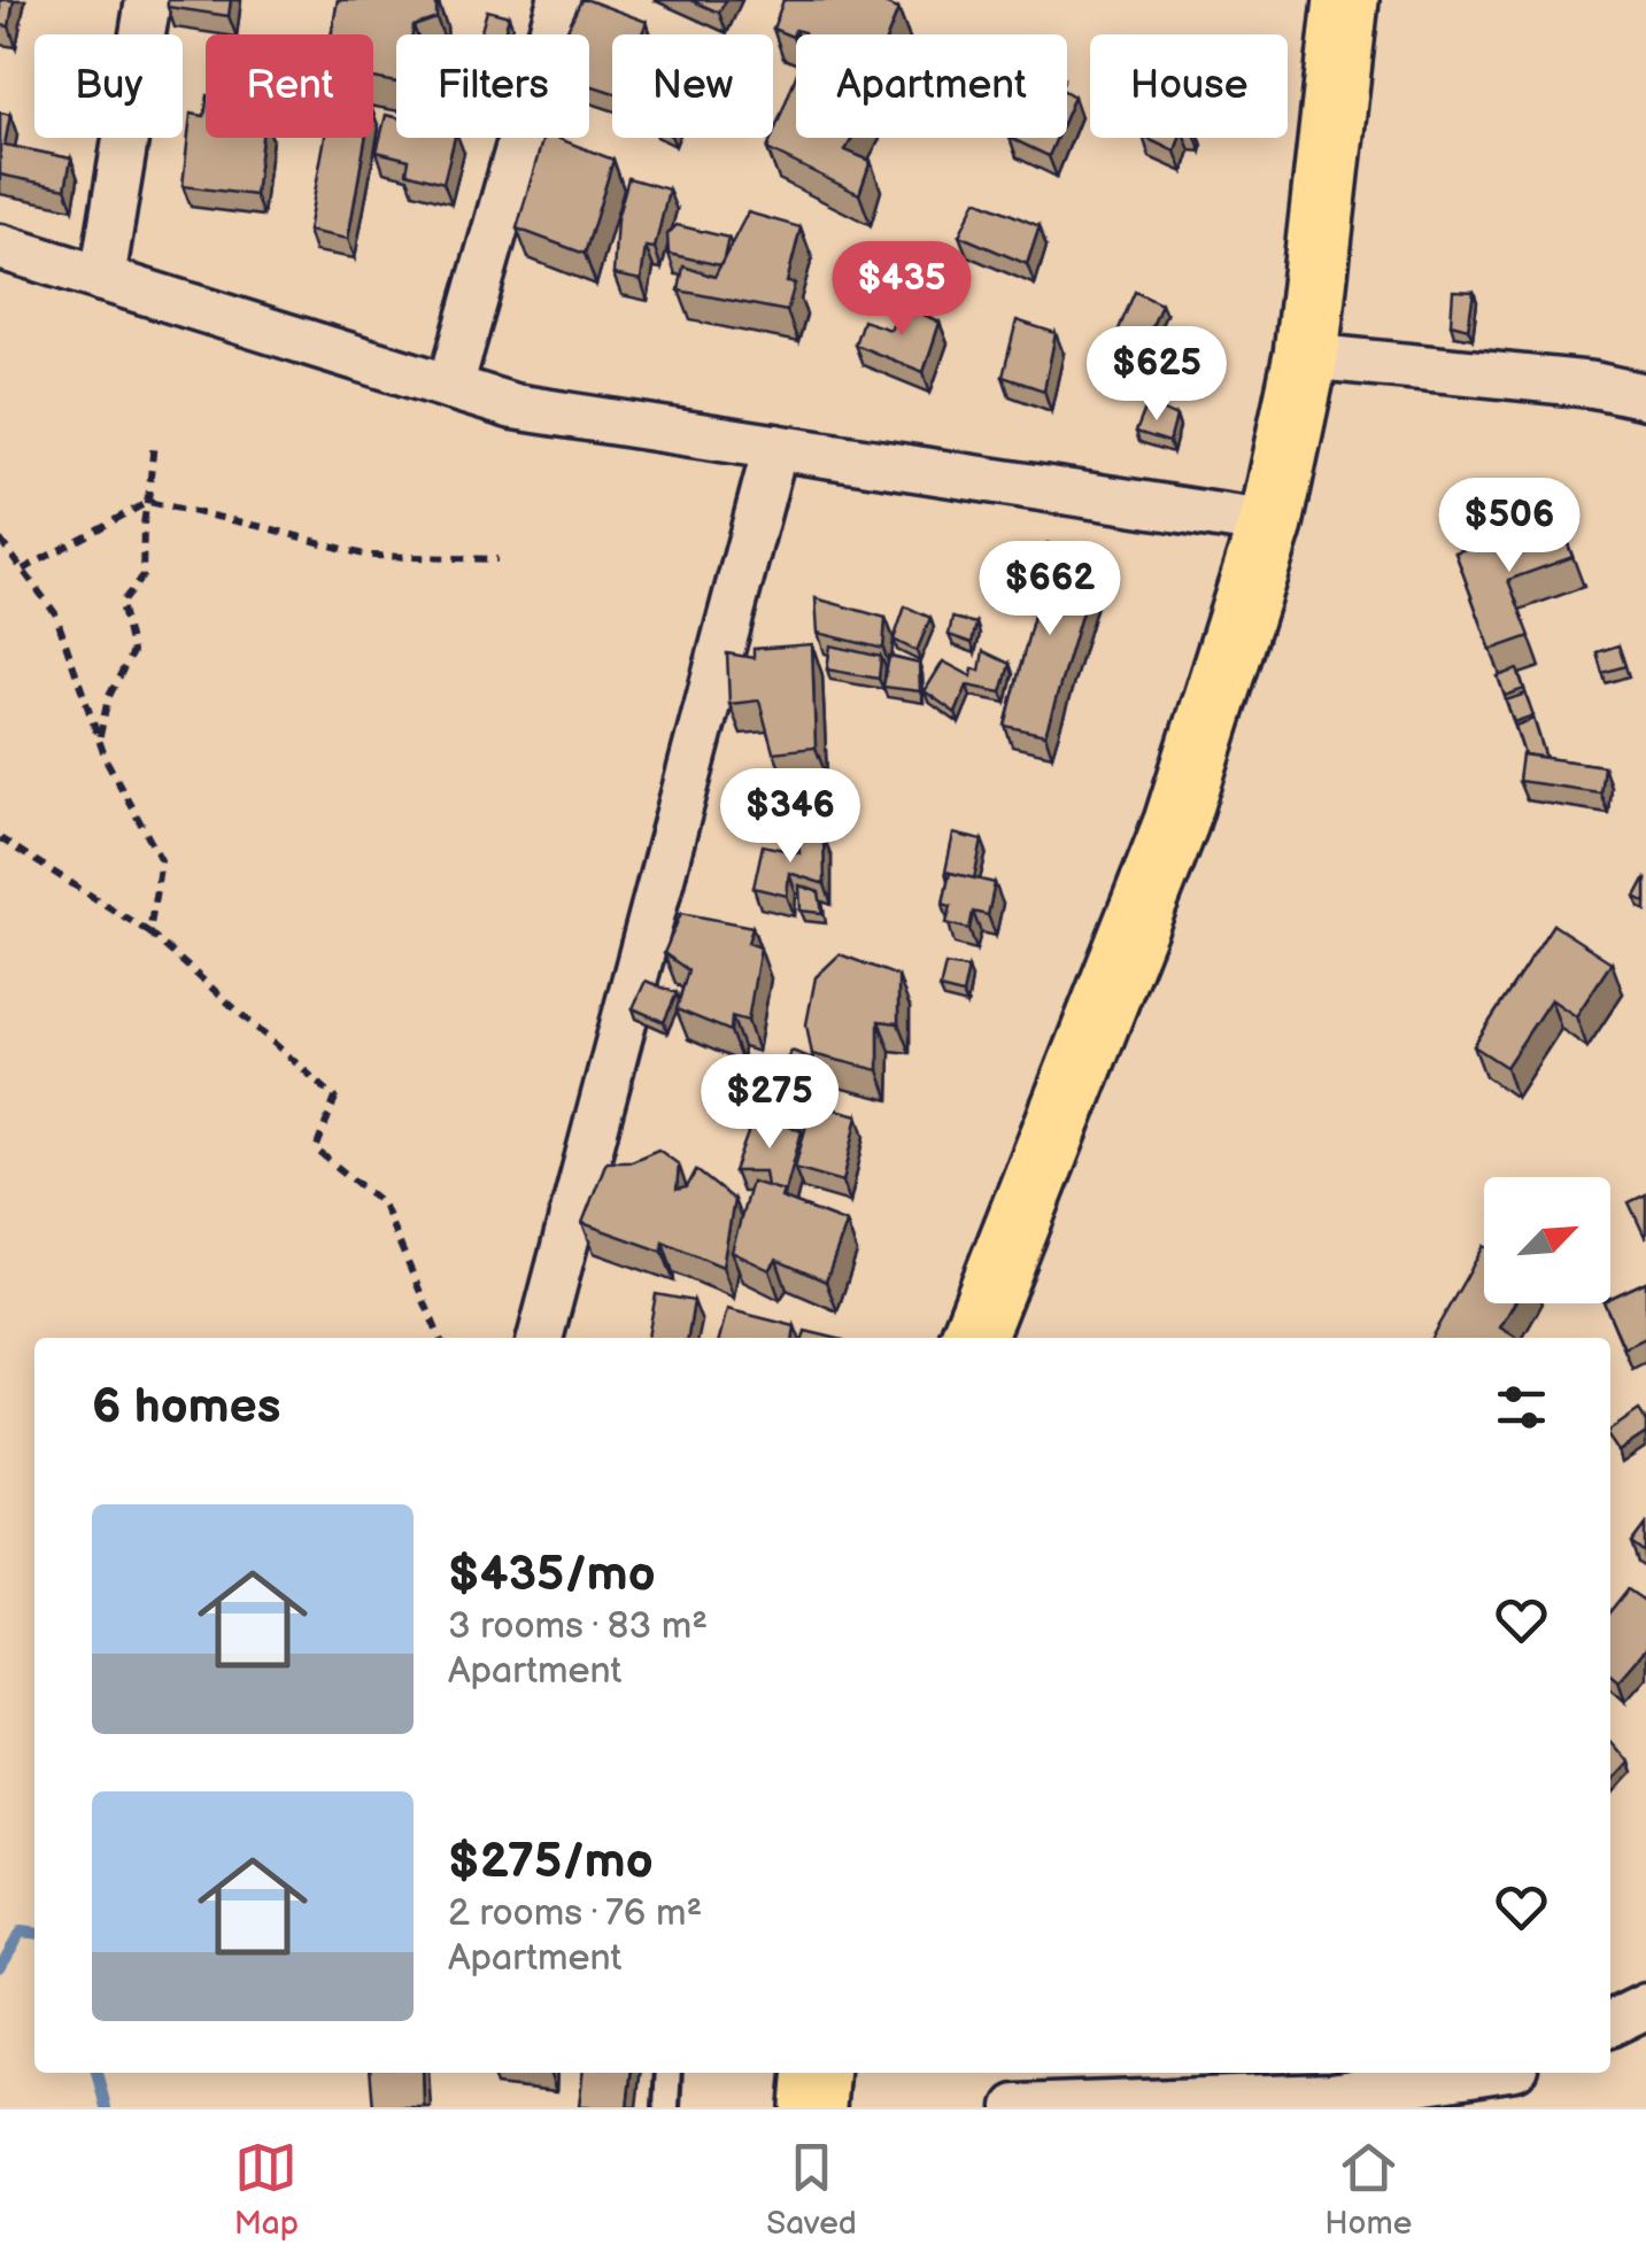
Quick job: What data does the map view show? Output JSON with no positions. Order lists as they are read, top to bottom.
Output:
{
  "north": "top right",
  "page": {
    "chip": [
      "Buy",
      "Rent",
      "Filters",
      "New",
      "Apartment",
      "House"
    ],
    "price": [
      "$435",
      "$625",
      "$506",
      "$662",
      "$346",
      "$275"
    ],
    "heading": "6 homes",
    "list": [
      {
        "name": "$435/mo",
        "note": "3 rooms · 83 m² · Apartment"
      },
      {
        "name": "$275/mo",
        "note": "2 rooms · 76 m² · Apartment"
      }
    ],
    "tabs": ["Map", "Saved", "Home"]
  }
}
